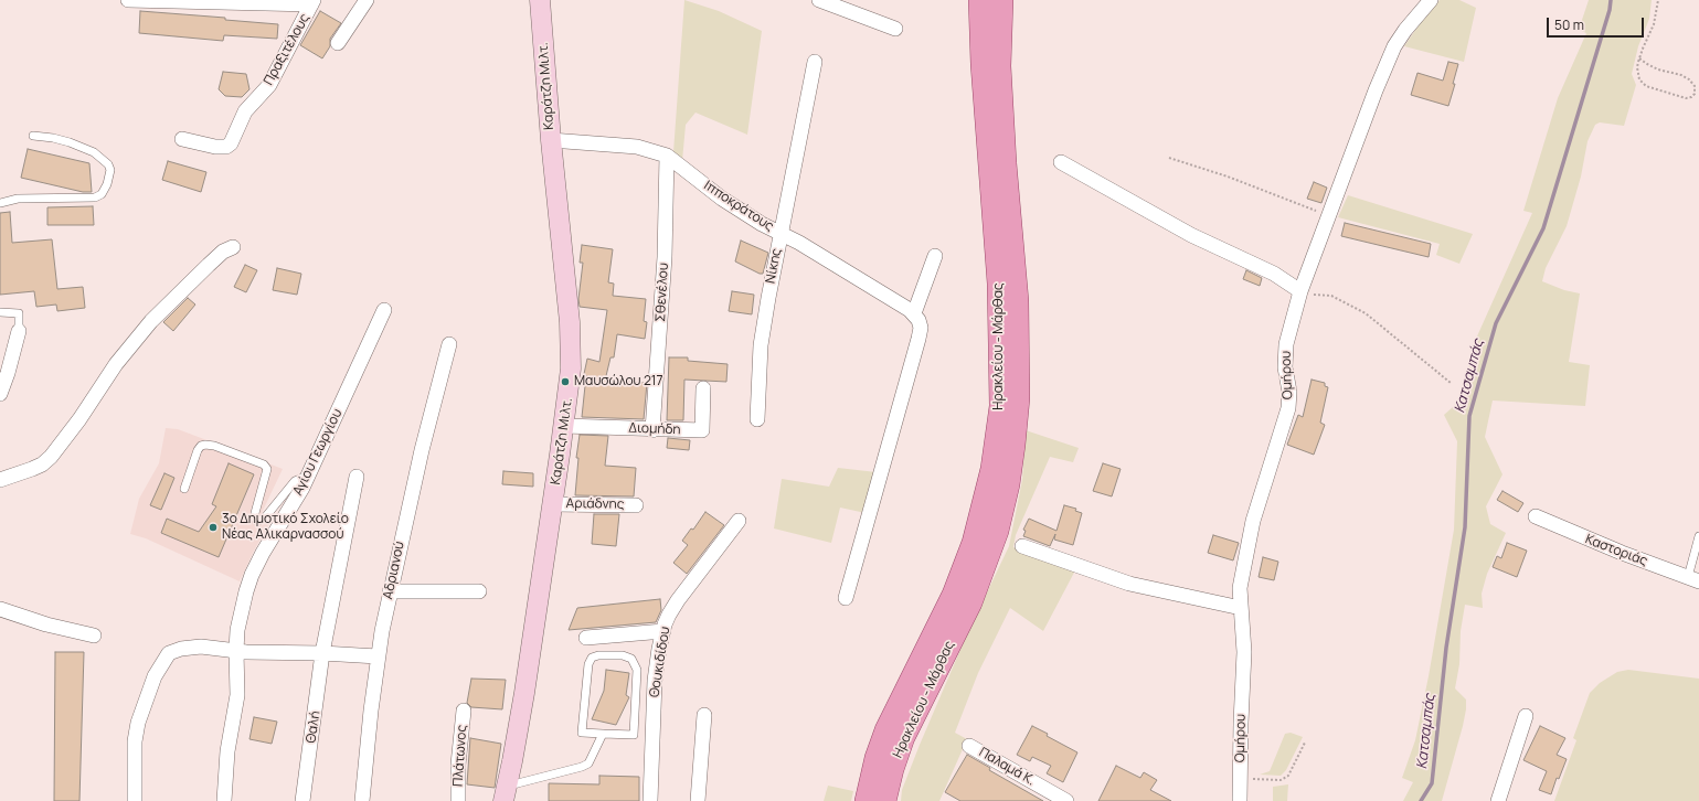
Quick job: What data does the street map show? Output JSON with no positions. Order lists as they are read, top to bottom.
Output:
{
  "streets": {
    "main road": ["Ηρακλείου - Μάρθας"],
    "street": [
      "Πραξιτέλους",
      "Καράτζη Μιλτ.",
      "Ιπποκράτους",
      "Νίκης",
      "Σθενέλου",
      "Ομήρου",
      "Διομήδη",
      "Αγίου Γεωργίου",
      "Αριάδνης",
      "Καστοριάς",
      "Αδριανού",
      "Θουκιδίδου",
      "Θαλή",
      "Πλάτωνος",
      "Παλαμά Κ."
    ]
  },
  "crossings": [
    ["Καράτζη Μιλτ.", "Ιπποκράτους"],
    ["Καράτζη Μιλτ.", "Διομήδη"],
    ["Καράτζη Μιλτ.", "Αριάδνης"],
    ["Ιπποκράτους", "Νίκης"],
    ["Ιπποκράτους", "Σθενέλου"],
    ["Σθενέλου", "Διομήδη"]
  ],
  "water": ["Κατσαμπάς"],
  "places": ["Μαυσώλου 217", "3ο Δημοτικό Σχολείο Νέας Αλικαρνασσού"],
  "scale_bar": "50 m"
}
